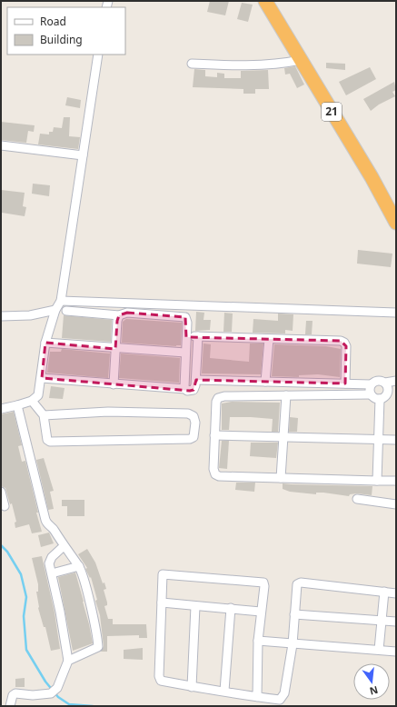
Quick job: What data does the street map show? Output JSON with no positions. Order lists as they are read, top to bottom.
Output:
{
  "streets": {
    "highway": ["21"]
  },
  "legend": ["Road", "Building"],
  "north": "bottom"
}
